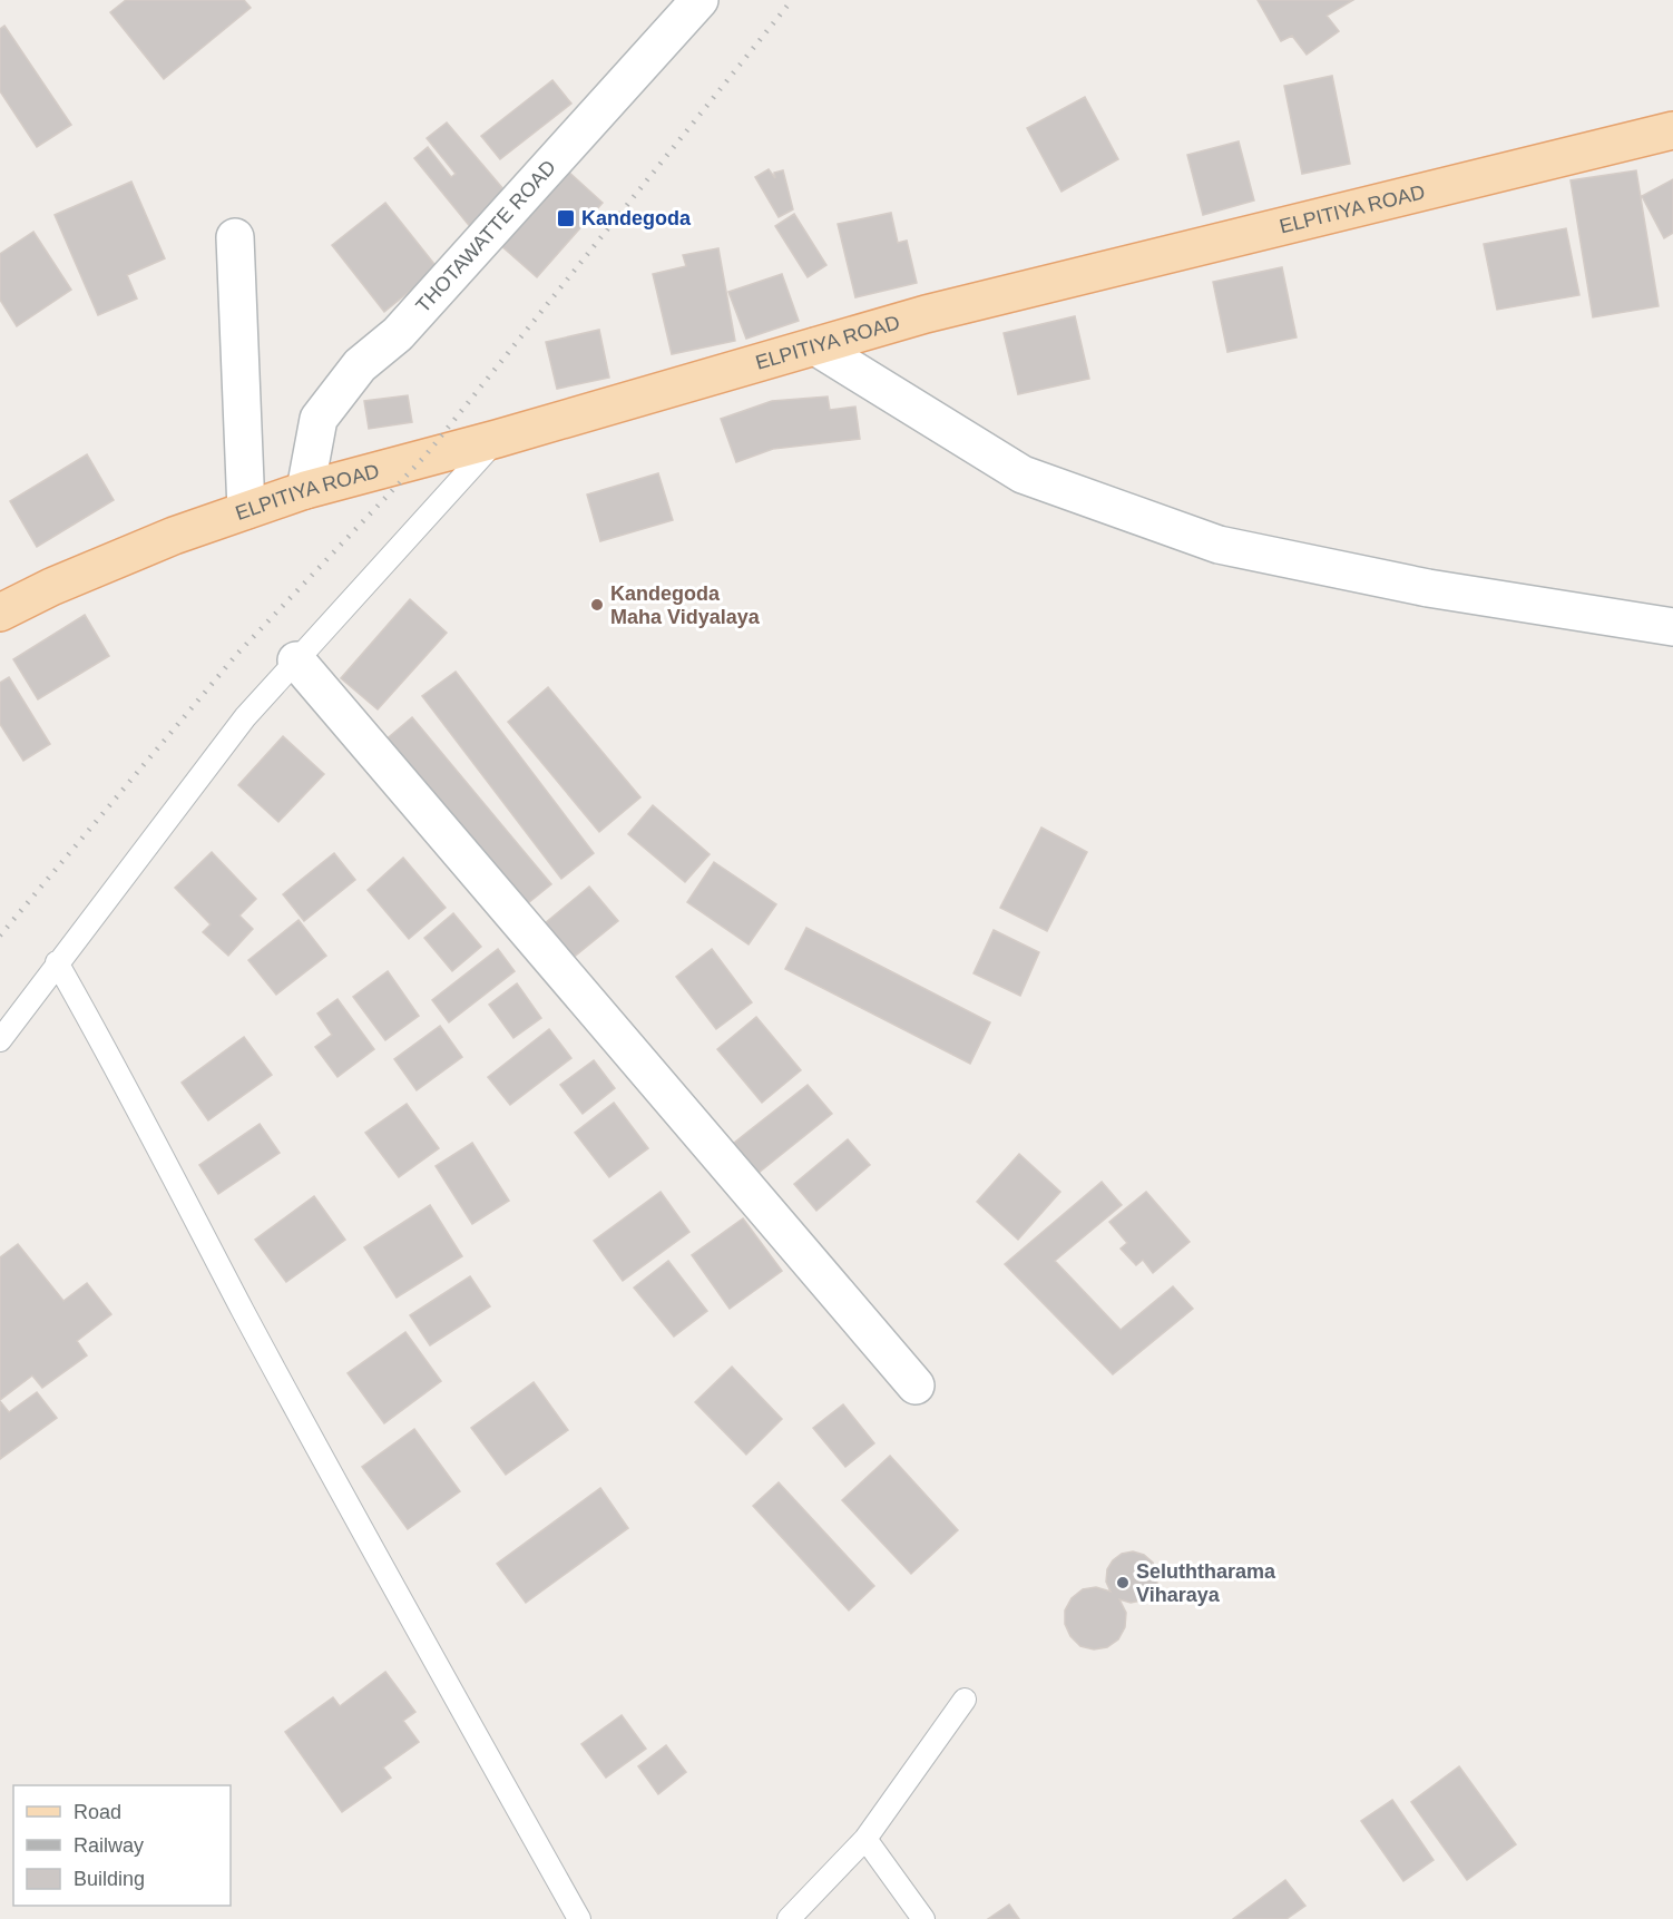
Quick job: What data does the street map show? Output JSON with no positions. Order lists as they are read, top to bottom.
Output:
{
  "streets": {
    "main road": ["ELPITIYA ROAD"],
    "street": ["THOTAWATTE ROAD"]
  },
  "crossings": [
    ["ELPITIYA ROAD", "THOTAWATTE ROAD"]
  ],
  "places": {
    "transit": ["Kandegoda"],
    "other": ["Kandegoda Maha Vidyalaya", "Seluththarama Viharaya"]
  },
  "legend": ["Road", "Railway", "Building"]
}
